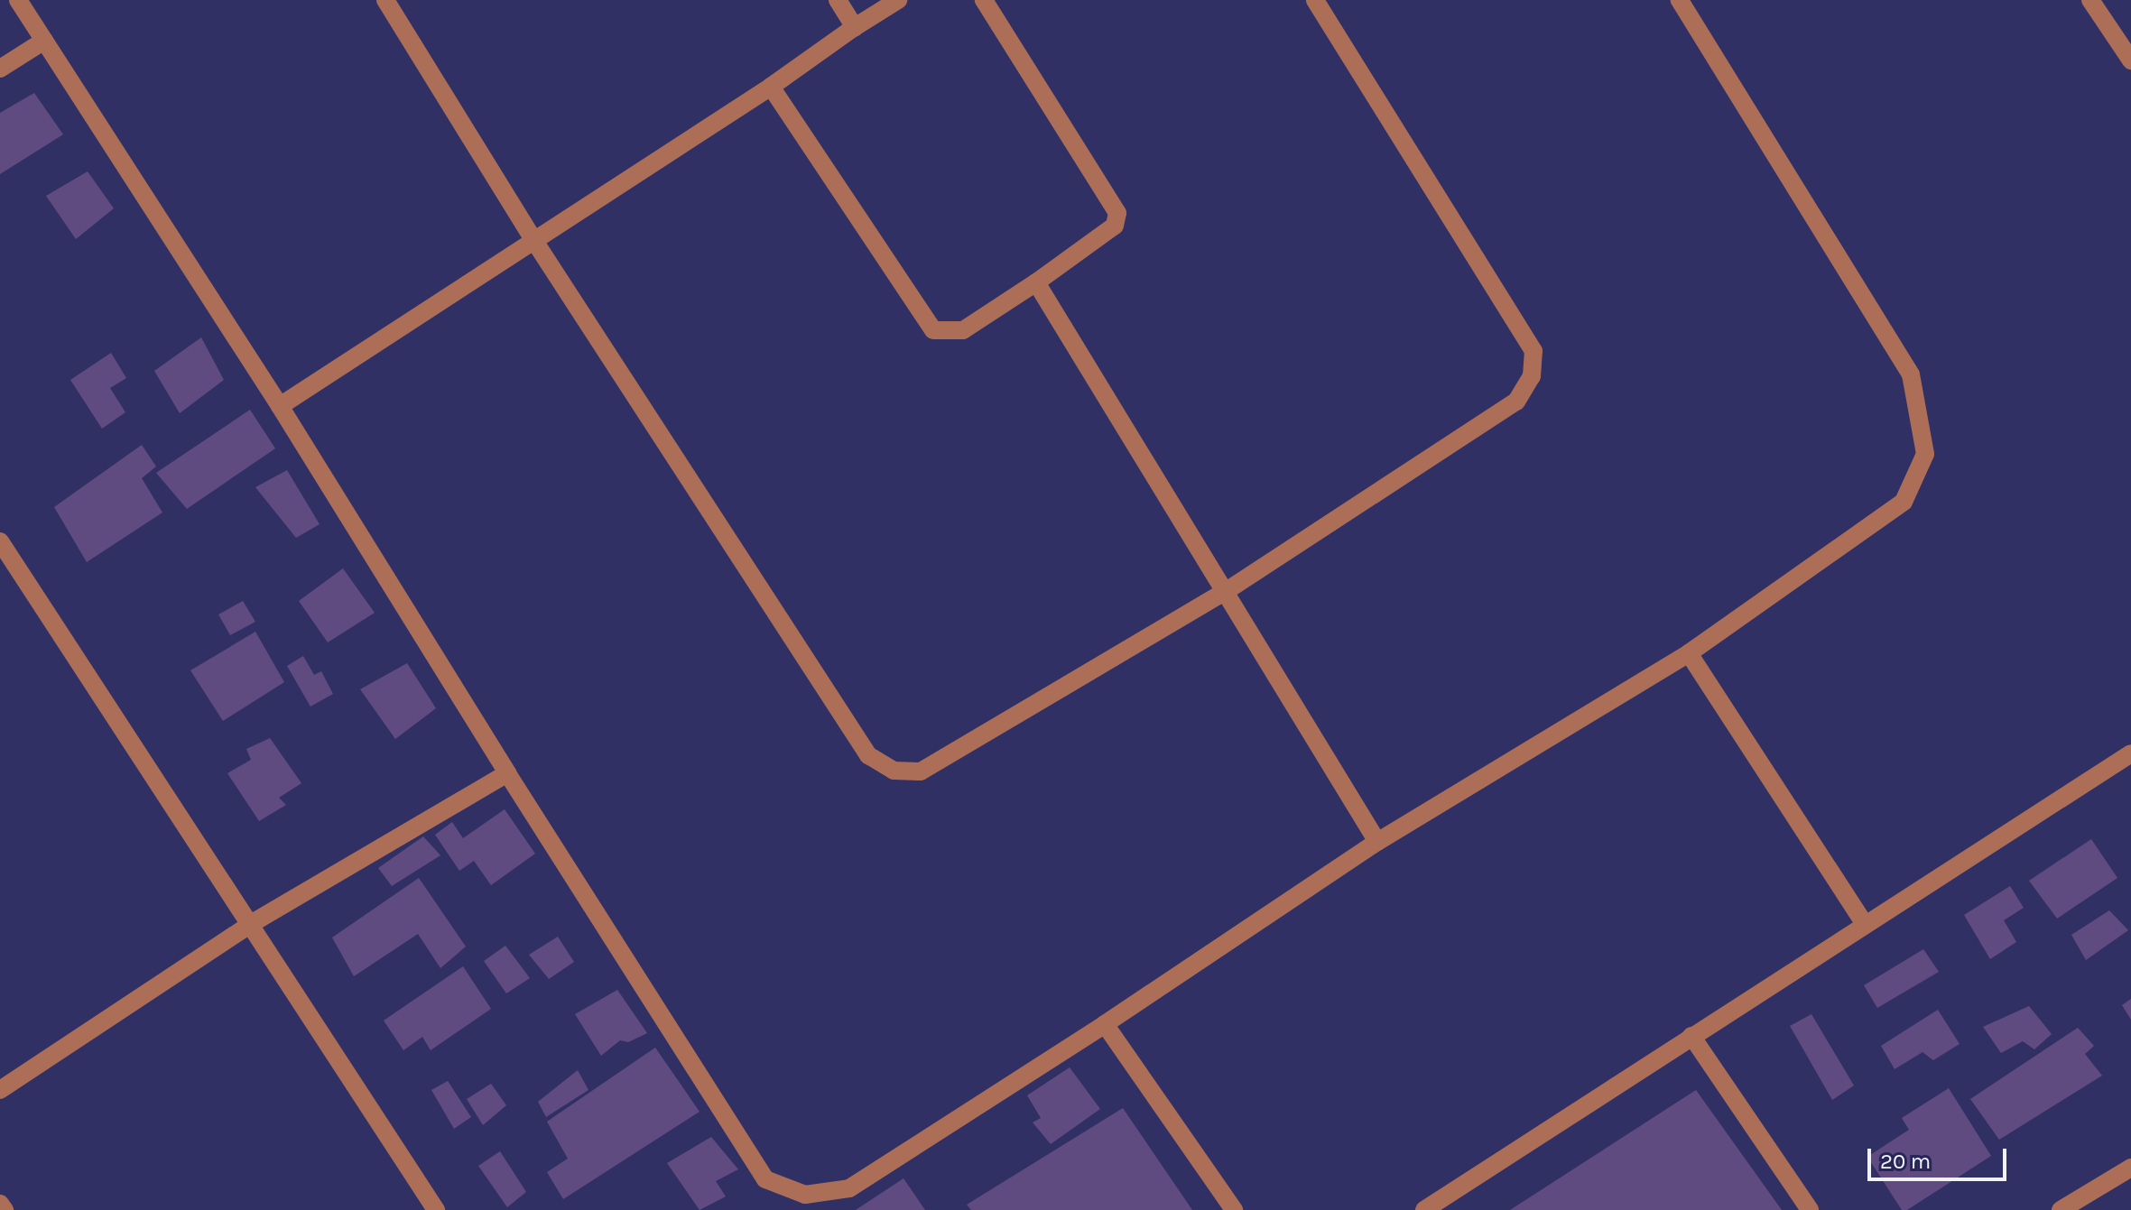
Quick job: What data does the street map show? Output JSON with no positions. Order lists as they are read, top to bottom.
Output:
{
  "scale_bar": "20 m"
}
